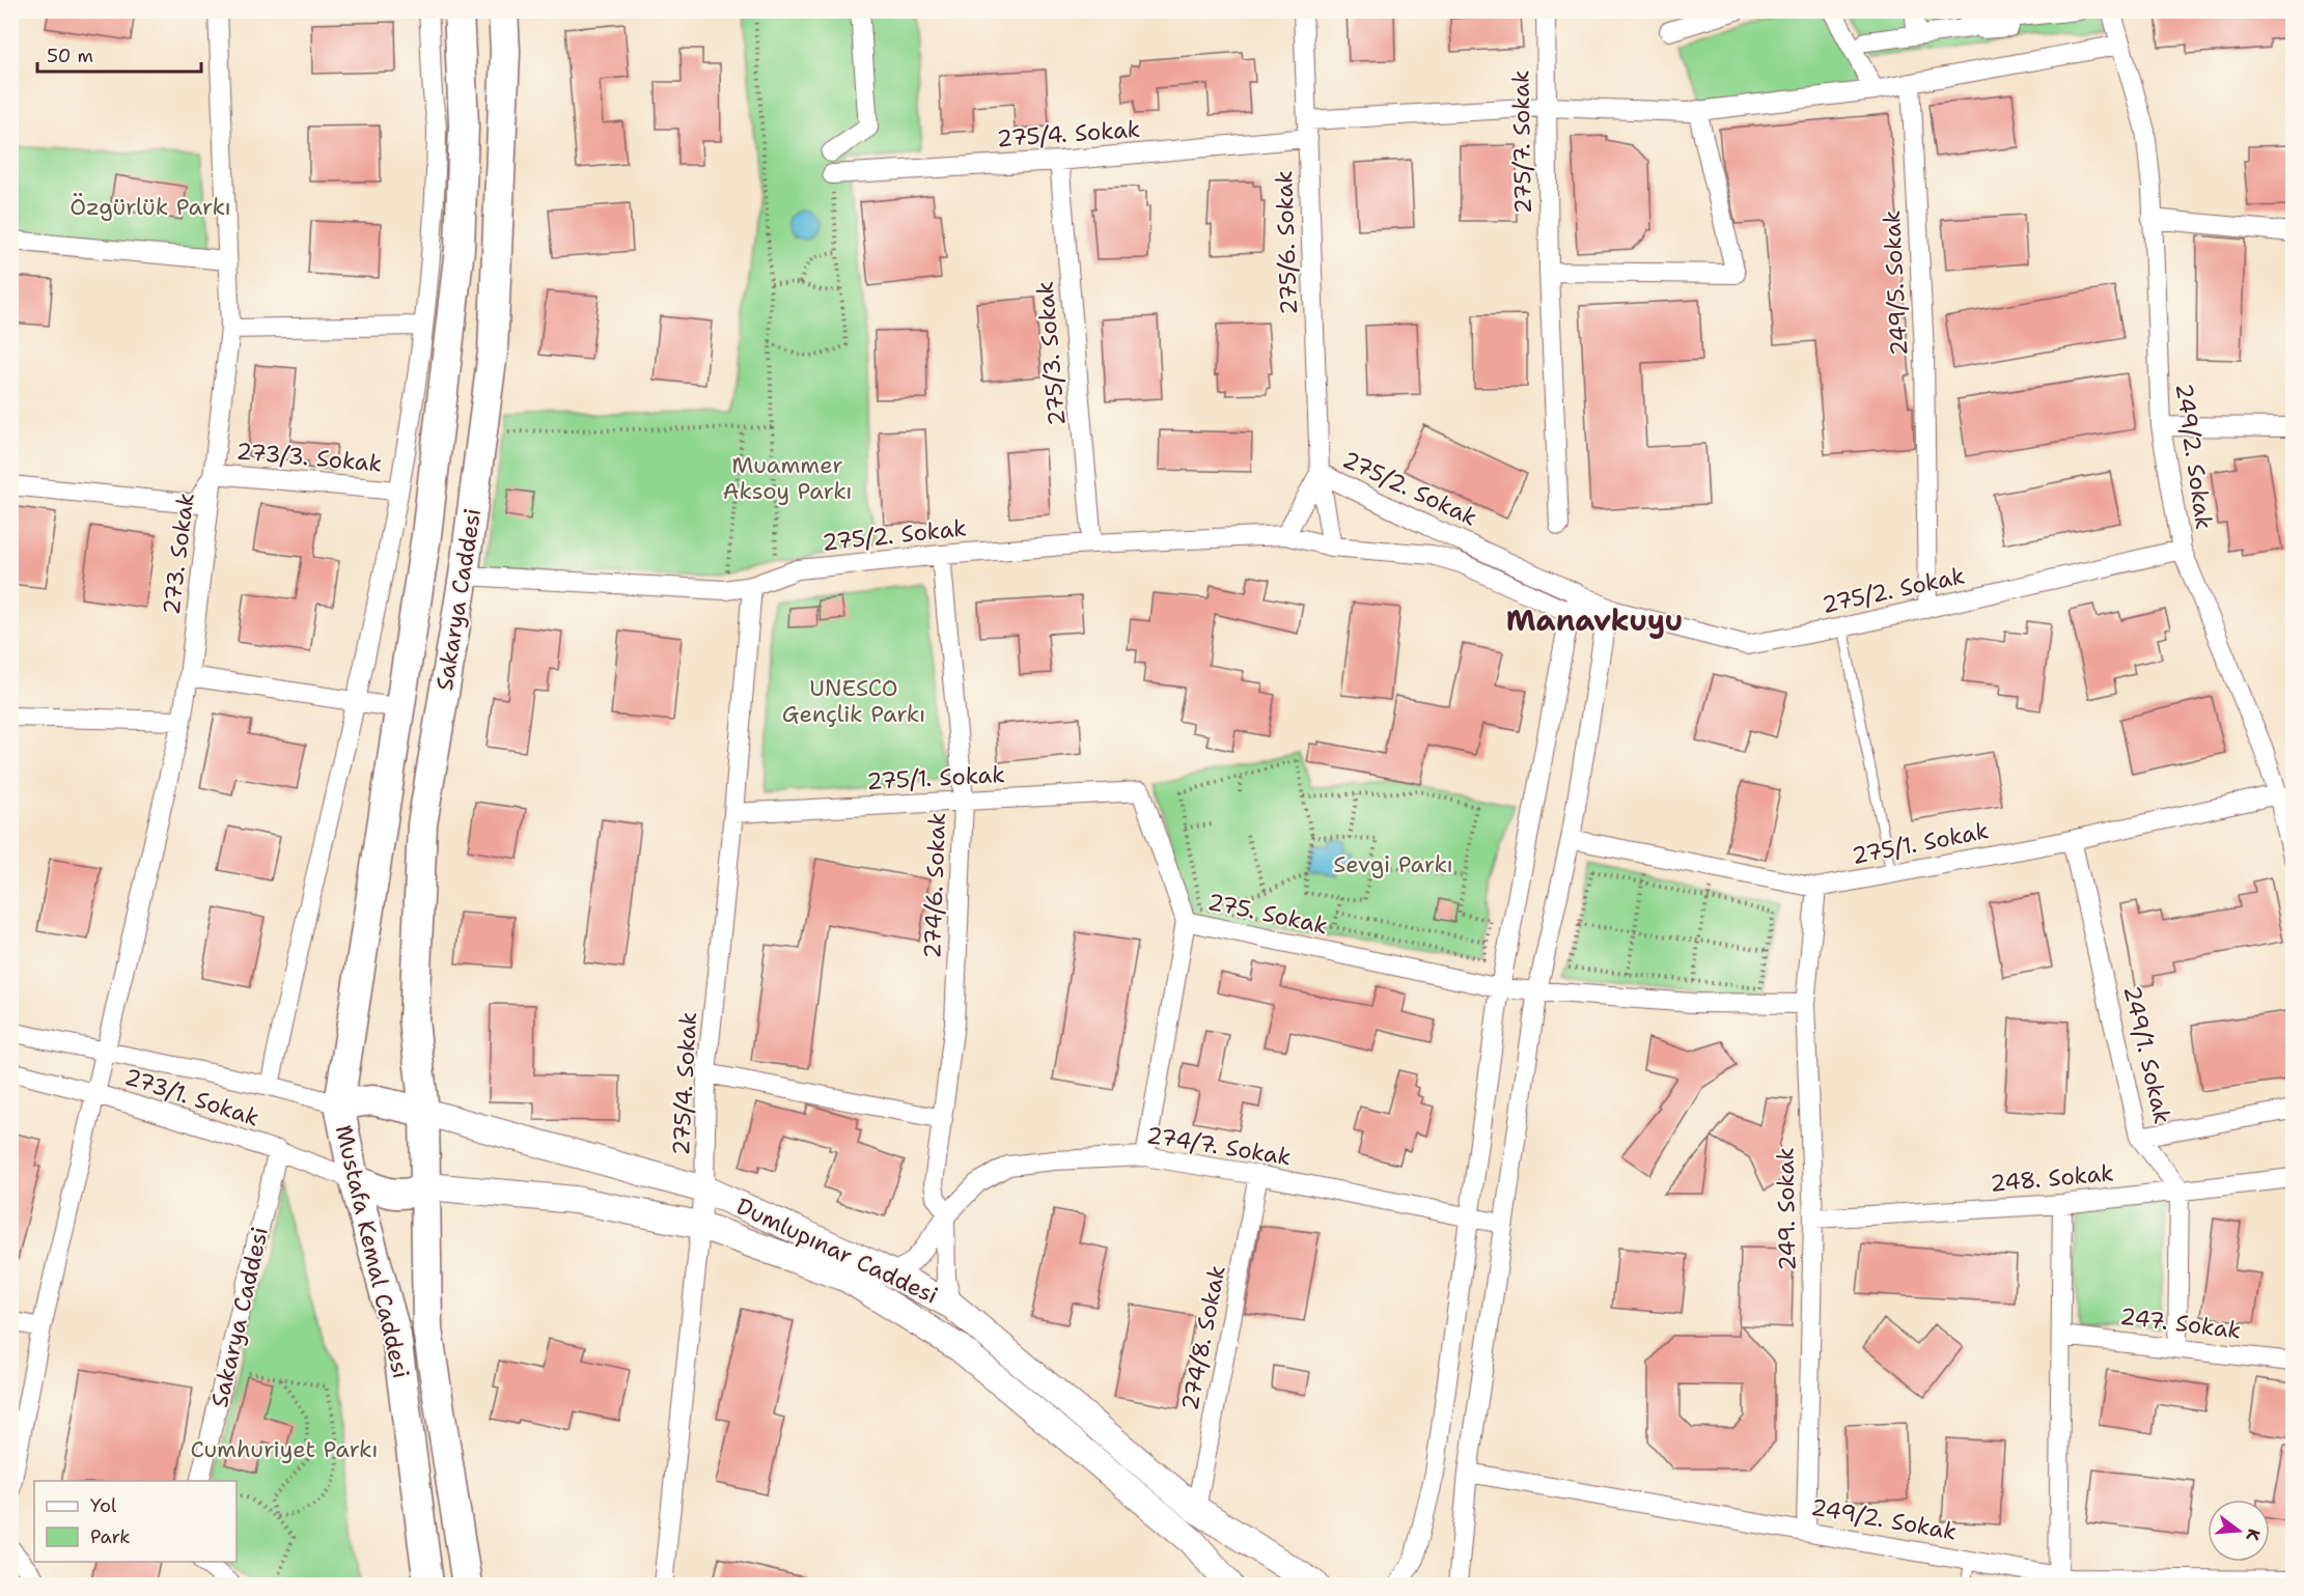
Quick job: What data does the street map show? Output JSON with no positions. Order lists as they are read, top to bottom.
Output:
{
  "streets": {
    "main road": ["Sakarya Caddesi", "Dumlupınar Caddesi", "Mustafa Kemal Caddesi"],
    "street": [
      "275/4. Sokak",
      "275/7. Sokak",
      "275/6. Sokak",
      "249/5. Sokak",
      "275/3. Sokak",
      "249/2. Sokak",
      "273/3. Sokak",
      "275/2. Sokak",
      "273. Sokak",
      "275/1. Sokak",
      "274/6. Sokak",
      "275. Sokak",
      "249/1. Sokak",
      "273/1. Sokak",
      "274/7. Sokak",
      "248. Sokak",
      "249. Sokak",
      "247. Sokak",
      "274/8. Sokak"
    ]
  },
  "crossings": [
    ["275/4. Sokak", "275/7. Sokak"],
    ["275/4. Sokak", "275/6. Sokak"],
    ["275/4. Sokak", "275/3. Sokak"],
    ["275/4. Sokak", "275/2. Sokak"],
    ["275/4. Sokak", "275/1. Sokak"],
    ["275/4. Sokak", "Dumlupınar Caddesi"],
    ["275/6. Sokak", "275/2. Sokak"],
    ["249/5. Sokak", "275/2. Sokak"],
    ["275/3. Sokak", "275/2. Sokak"],
    ["249/2. Sokak", "275/2. Sokak"],
    ["249/2. Sokak", "275/1. Sokak"],
    ["249/2. Sokak", "249. Sokak"],
    ["273/3. Sokak", "273. Sokak"],
    ["275/2. Sokak", "Sakarya Caddesi"],
    ["275/2. Sokak", "274/6. Sokak"],
    ["273. Sokak", "273/1. Sokak"],
    ["Sakarya Caddesi", "273/1. Sokak"],
    ["Sakarya Caddesi", "Dumlupınar Caddesi"],
    ["Sakarya Caddesi", "Mustafa Kemal Caddesi"],
    ["275/1. Sokak", "274/6. Sokak"],
    ["275/1. Sokak", "275. Sokak"],
    ["275/1. Sokak", "249/1. Sokak"],
    ["275/1. Sokak", "249. Sokak"],
    ["274/6. Sokak", "274/7. Sokak"],
    ["275. Sokak", "274/7. Sokak"],
    ["275. Sokak", "249. Sokak"],
    ["249/1. Sokak", "248. Sokak"],
    ["273/1. Sokak", "Mustafa Kemal Caddesi"],
    ["274/7. Sokak", "Dumlupınar Caddesi"],
    ["274/7. Sokak", "274/8. Sokak"],
    ["248. Sokak", "249. Sokak"],
    ["Dumlupınar Caddesi", "Mustafa Kemal Caddesi"],
    ["Dumlupınar Caddesi", "274/8. Sokak"]
  ],
  "districts": ["Manavkuyu"],
  "parks": [
    "Özgürlük Parkı",
    "Muammer Aksoy Parkı",
    "UNESCO Gençlik Parkı",
    "Sevgi Parkı",
    "Cumhuriyet Parkı"
  ],
  "legend": ["Yol", "Park"],
  "scale_bar": "50 m",
  "north": "right"
}
